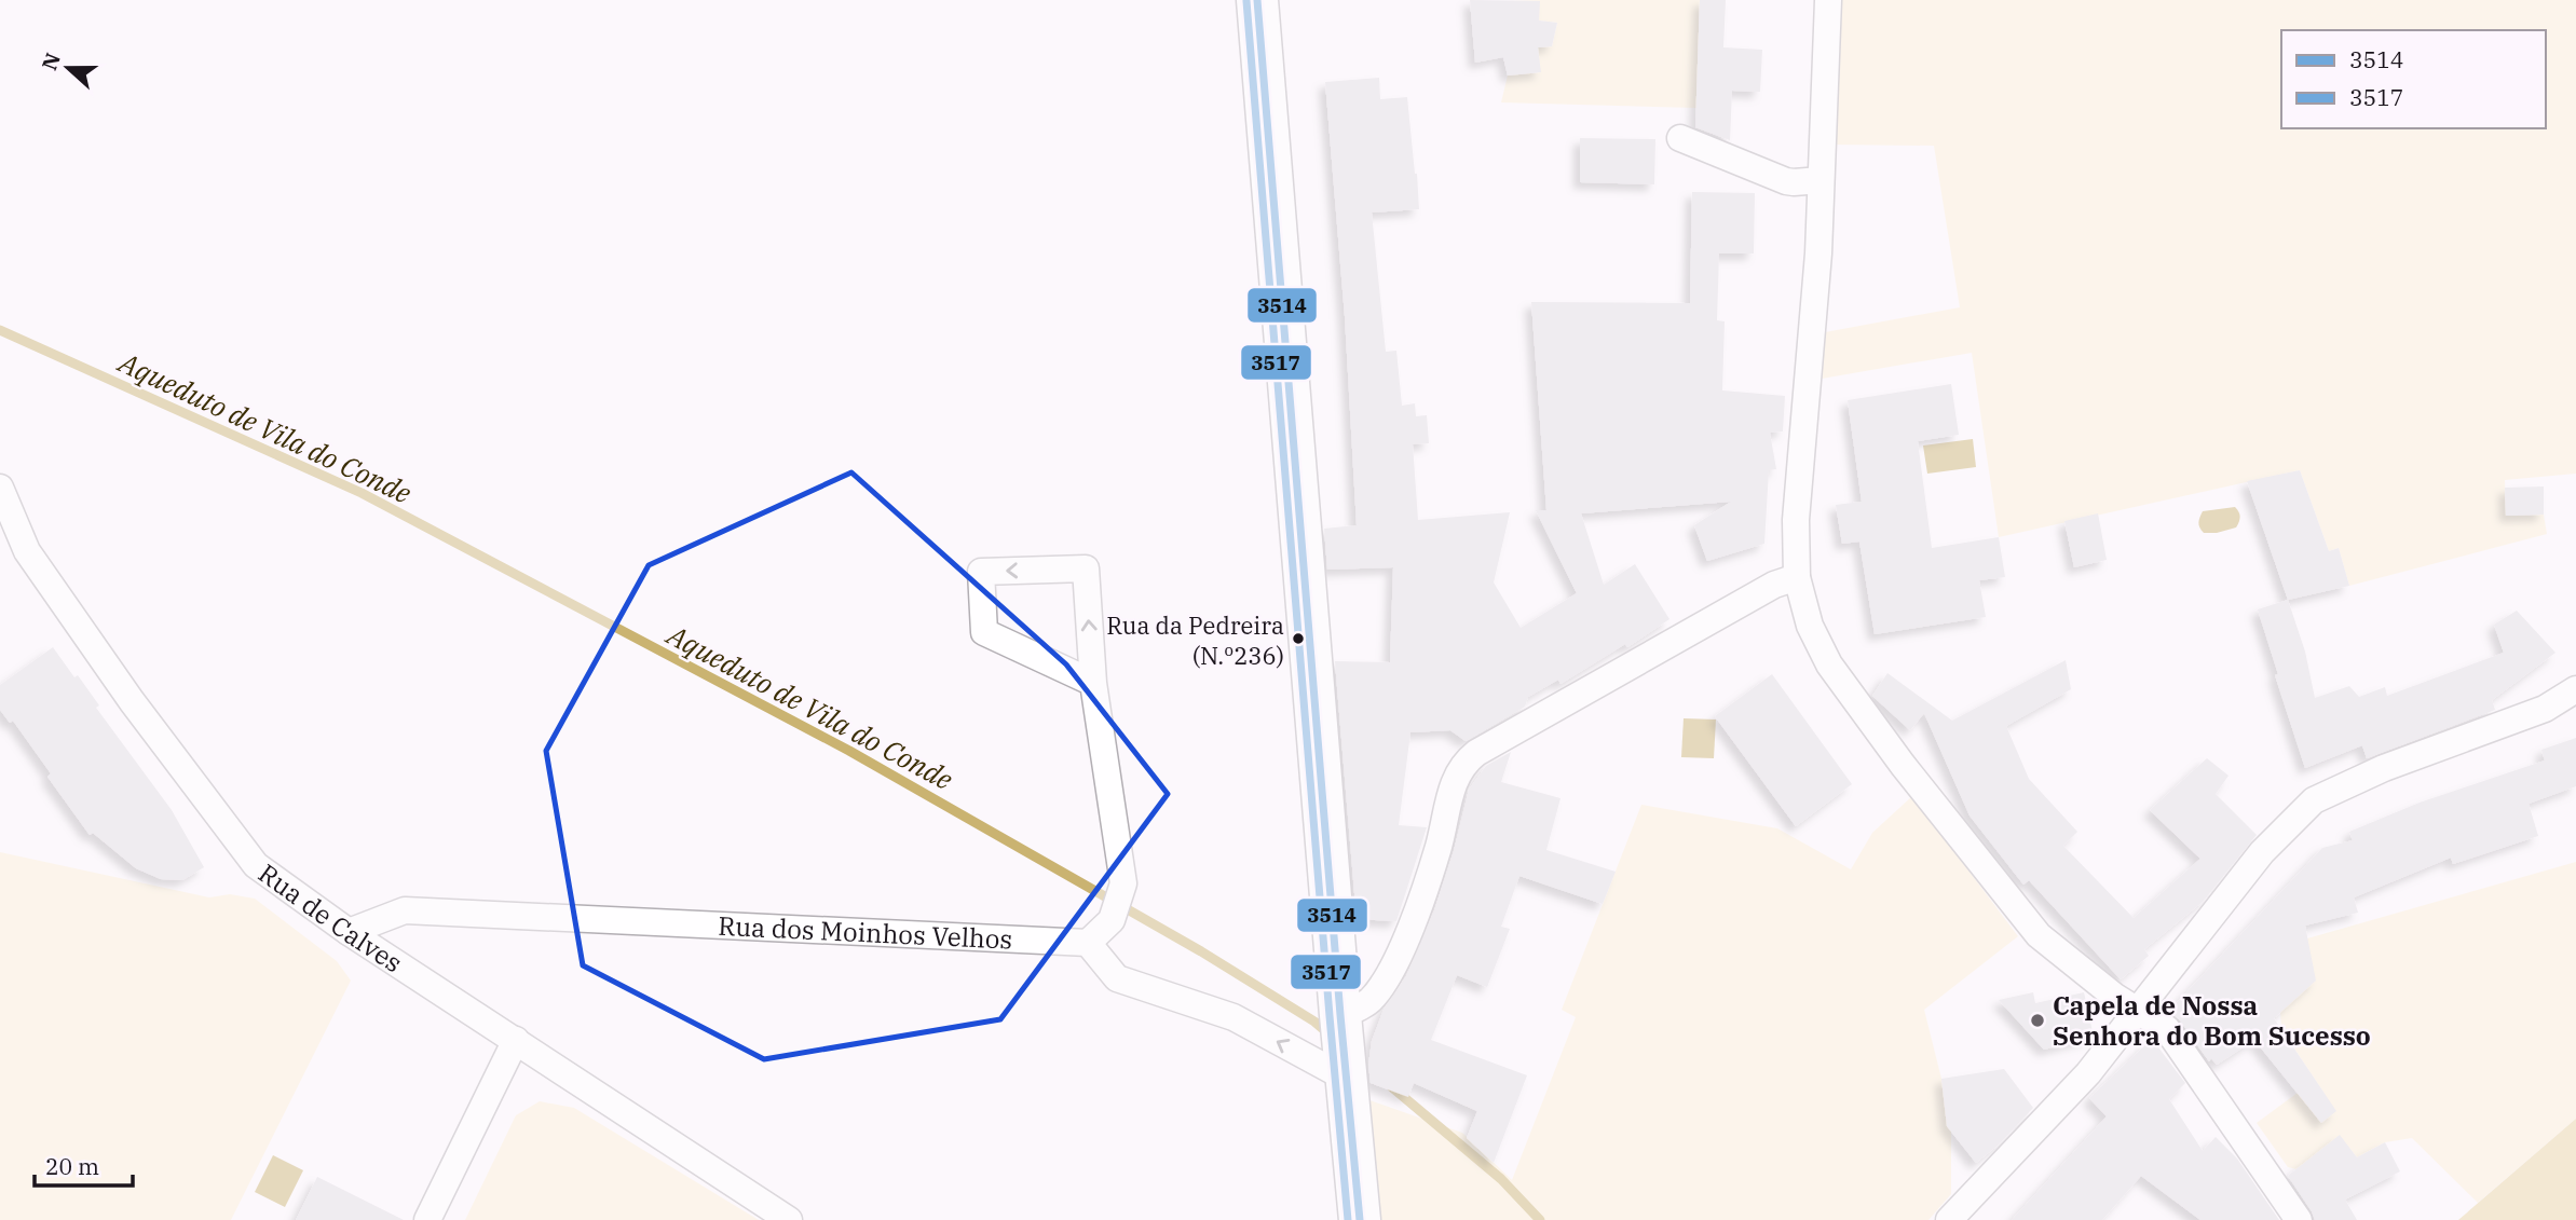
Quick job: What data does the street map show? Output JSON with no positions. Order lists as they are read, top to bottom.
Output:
{
  "streets": {
    "street": ["Rua de Calves", "Rua dos Moinhos Velhos"]
  },
  "crossings": [
    ["Rua de Calves", "Rua dos Moinhos Velhos"]
  ],
  "water": ["Aqueduto de Vila do Conde"],
  "places": ["Rua da Pedreira (N.º236)", "Capela de Nossa Senhora do Bom Sucesso"],
  "lines": ["transit line 3514", "transit line 3517"],
  "legend": ["3514", "3517"],
  "scale_bar": "20 m",
  "north": "left"
}
